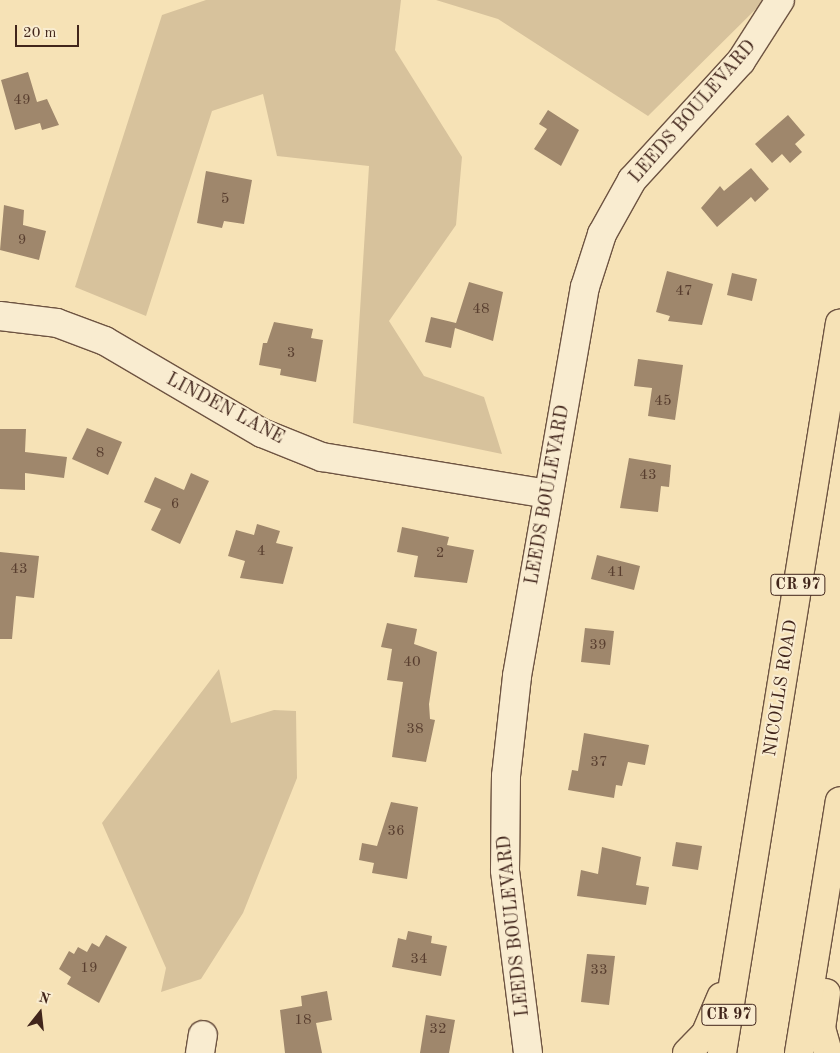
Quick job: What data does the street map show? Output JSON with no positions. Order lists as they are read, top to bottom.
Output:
{
  "streets": {
    "highway": ["CR 97", "NICOLLS ROAD"],
    "street": ["LEEDS BOULEVARD", "LINDEN LANE"]
  },
  "crossings": [
    ["LEEDS BOULEVARD", "LINDEN LANE"]
  ],
  "house_numbers": [
    "49",
    "5",
    "9",
    "47",
    "48",
    "3",
    "45",
    "8",
    "43",
    "6",
    "4",
    "2",
    "43",
    "41",
    "39",
    "40",
    "38",
    "37",
    "36",
    "34",
    "19",
    "33",
    "18",
    "32"
  ],
  "scale_bar": "20 m",
  "north": "top"
}
